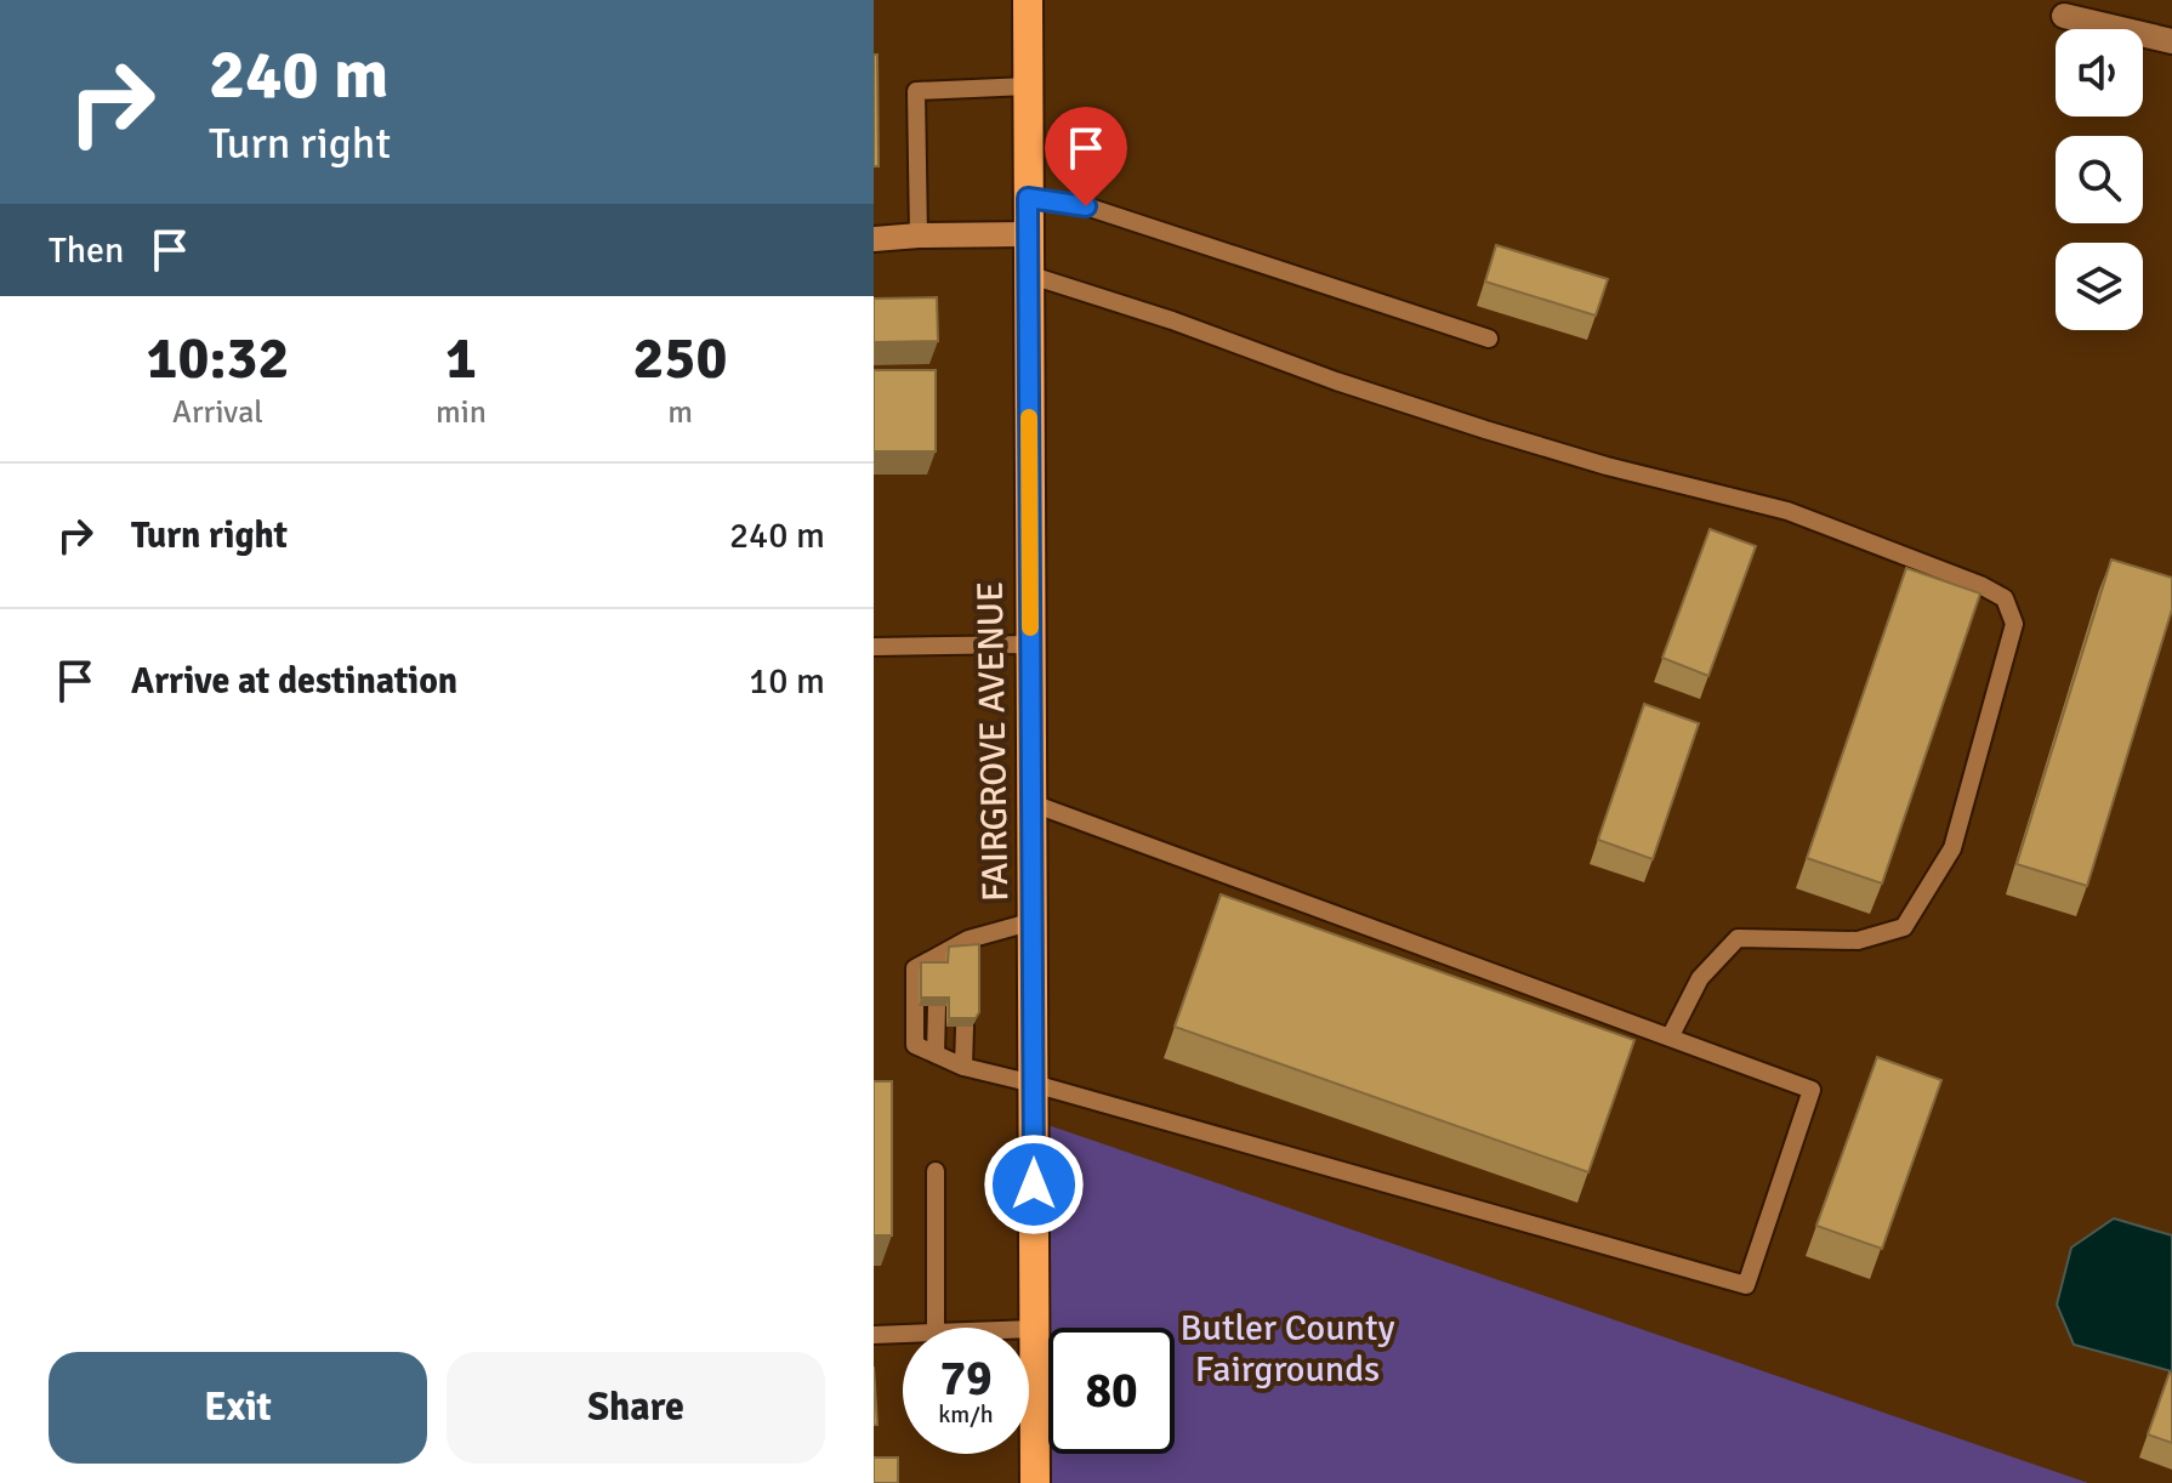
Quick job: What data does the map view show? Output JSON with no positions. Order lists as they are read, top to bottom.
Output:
{
  "streets": {
    "highway": ["FAIRGROVE AVENUE"]
  },
  "parks": ["Butler County Fairgrounds"],
  "page": {
    "turn": ["240 m", "Turn right"],
    "then": "Then",
    "eta": [
      "10:32",
      "Arrival",
      "1",
      "min",
      "250",
      "m"
    ],
    "list": [
      {
        "name": "Turn right",
        "value": "240 m"
      },
      {
        "name": "Arrive at destination",
        "value": "10 m"
      }
    ],
    "speed": "79 km/h",
    "limit": "80",
    "buttons": ["Exit", "Share"]
  }
}
